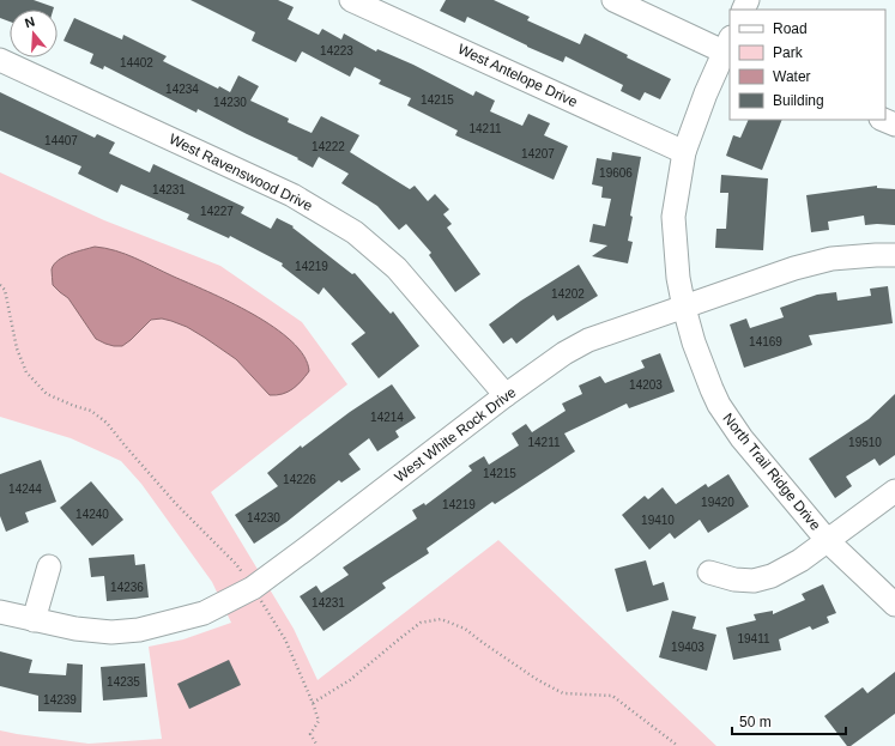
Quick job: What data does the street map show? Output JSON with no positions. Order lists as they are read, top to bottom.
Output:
{
  "streets": {
    "street": [
      "West Antelope Drive",
      "West Ravenswood Drive",
      "West White Rock Drive",
      "North Trail Ridge Drive"
    ]
  },
  "crossings": [
    ["West Antelope Drive", "North Trail Ridge Drive"],
    ["West Ravenswood Drive", "West White Rock Drive"],
    ["West White Rock Drive", "North Trail Ridge Drive"]
  ],
  "house_numbers": [
    "14223",
    "14402",
    "14234",
    "14215",
    "14230",
    "14211",
    "14407",
    "14222",
    "14207",
    "19606",
    "14231",
    "14227",
    "14219",
    "14202",
    "14169",
    "14203",
    "14214",
    "14211",
    "19510",
    "14215",
    "14226",
    "14244",
    "19420",
    "14219",
    "14240",
    "14230",
    "19410",
    "14236",
    "14231",
    "19411",
    "19403",
    "14235",
    "14239"
  ],
  "legend": [
    "Road",
    "Park",
    "Water",
    "Building"
  ],
  "scale_bar": "50 m",
  "north": "top"
}
